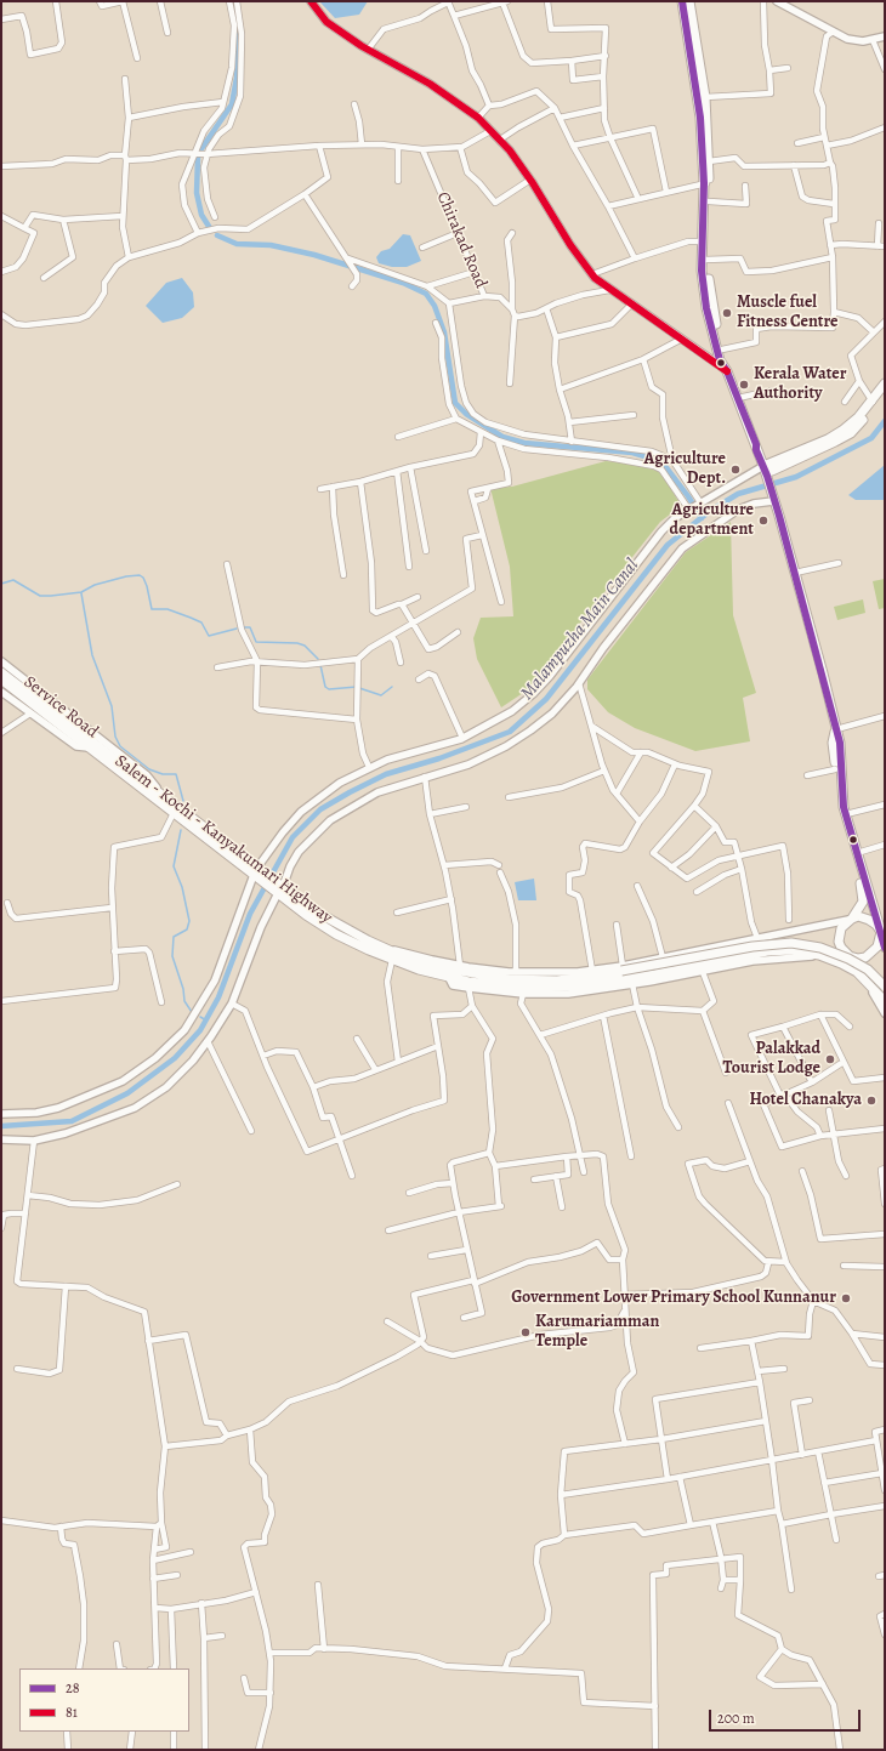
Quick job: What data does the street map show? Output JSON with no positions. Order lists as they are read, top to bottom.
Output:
{
  "streets": {
    "main road": ["Salem - Kochi - Kanyakumari Highway"],
    "street": ["Chirakad Road", "Service Road"]
  },
  "crossings": [
    ["Service Road", "Salem - Kochi - Kanyakumari Highway"]
  ],
  "water": ["Malampuzha Main Canal"],
  "places": [
    "Muscle fuel Fitness Centre",
    "Kerala Water Authority",
    "Agriculture Dept.",
    "Agriculture department",
    "Palakkad Tourist Lodge",
    "Hotel Chanakya",
    "Government Lower Primary School Kunnanur",
    "Karumariamman Temple"
  ],
  "lines": ["transit line 28", "transit line 81"],
  "legend": ["28", "81"],
  "scale_bar": "200 m"
}
